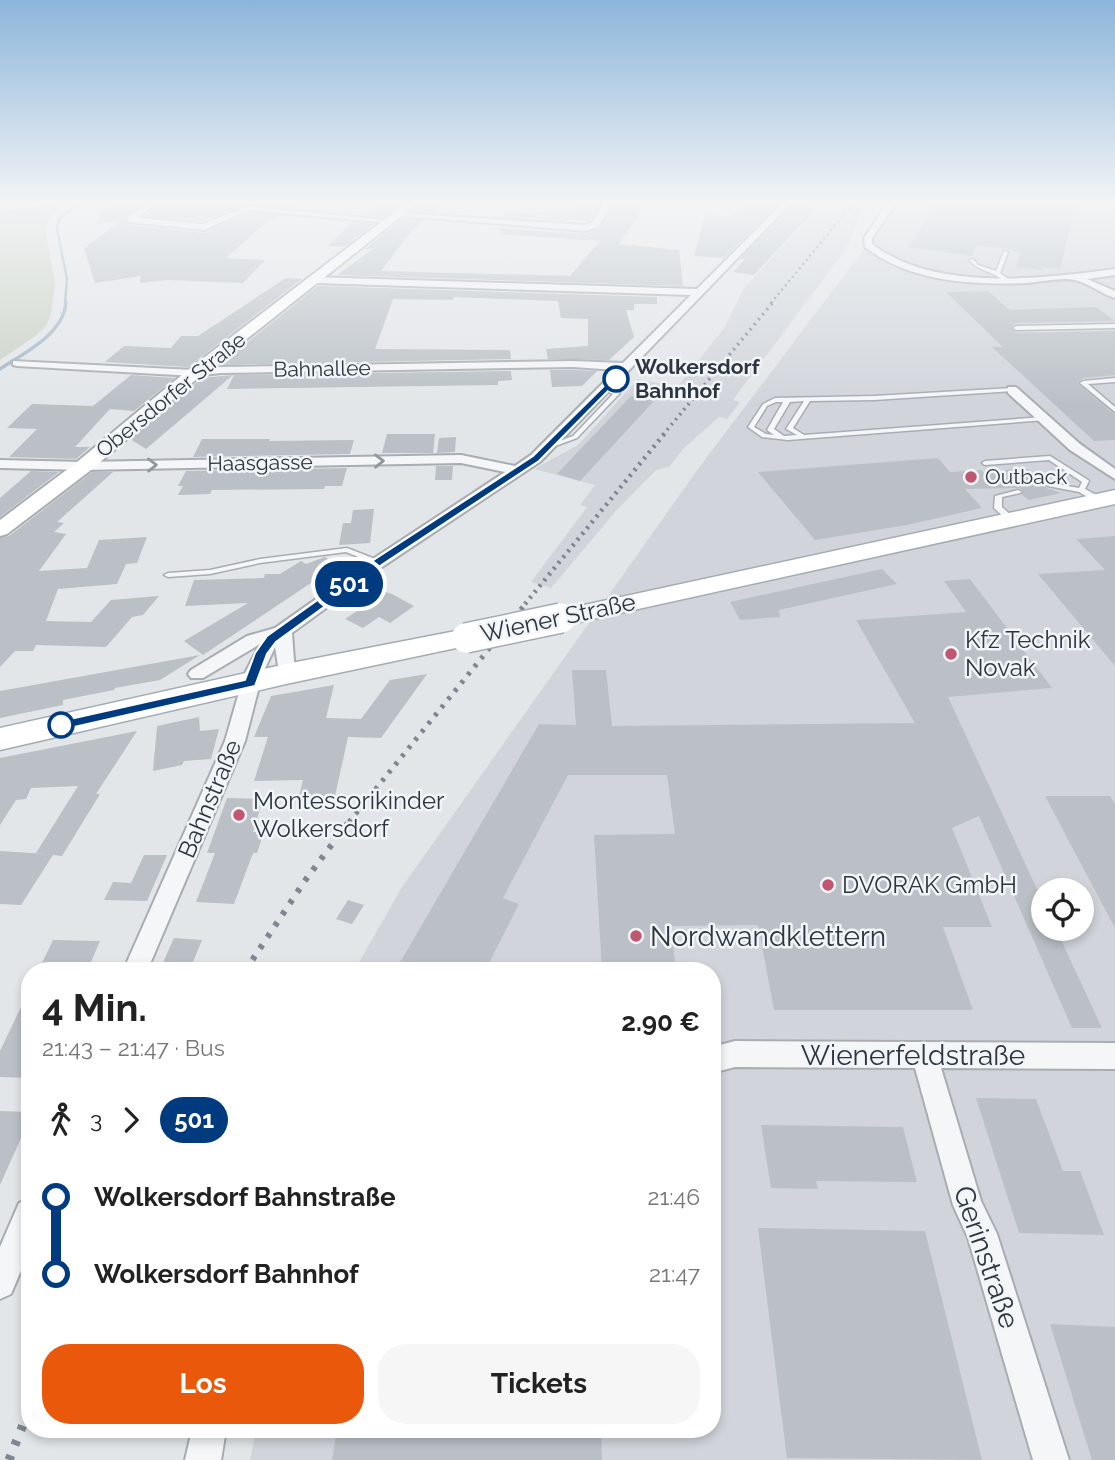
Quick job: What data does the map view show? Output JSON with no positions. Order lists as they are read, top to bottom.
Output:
{
  "streets": {
    "main road": ["Obersdorfer Straße", "Wiener Straße"],
    "street": [
      "Bahnallee",
      "Haasgasse",
      "Bahnstraße",
      "Wienerfeldstraße",
      "Gerinstraße"
    ]
  },
  "crossings": [
    ["Bahnallee", "Obersdorfer Straße"],
    ["Bahnallee", "Bahnstraße"],
    ["Obersdorfer Straße", "Haasgasse"],
    ["Haasgasse", "Bahnstraße"],
    ["Wiener Straße", "Bahnstraße"],
    ["Wienerfeldstraße", "Gerinstraße"]
  ],
  "one_way": ["Haasgasse"],
  "places": [
    "Wolkersdorf Bahnhof",
    "Outback",
    "Kfz Technik Novak",
    "Montessorikinder Wolkersdorf",
    "DVORAK GmbH",
    "Nordwandklettern"
  ],
  "lines": ["bus line 501"],
  "page": {
    "on_map": "501",
    "heading": ["4 Min.", "21:43 – 21:47 · Bus", "2.90 €"],
    "legs": ["3", "501"],
    "list": [
      {
        "name": "Wolkersdorf Bahnstraße",
        "value": "21:46"
      },
      {
        "name": "Wolkersdorf Bahnhof",
        "value": "21:47"
      }
    ],
    "buttons": ["Los", "Tickets"]
  }
}
